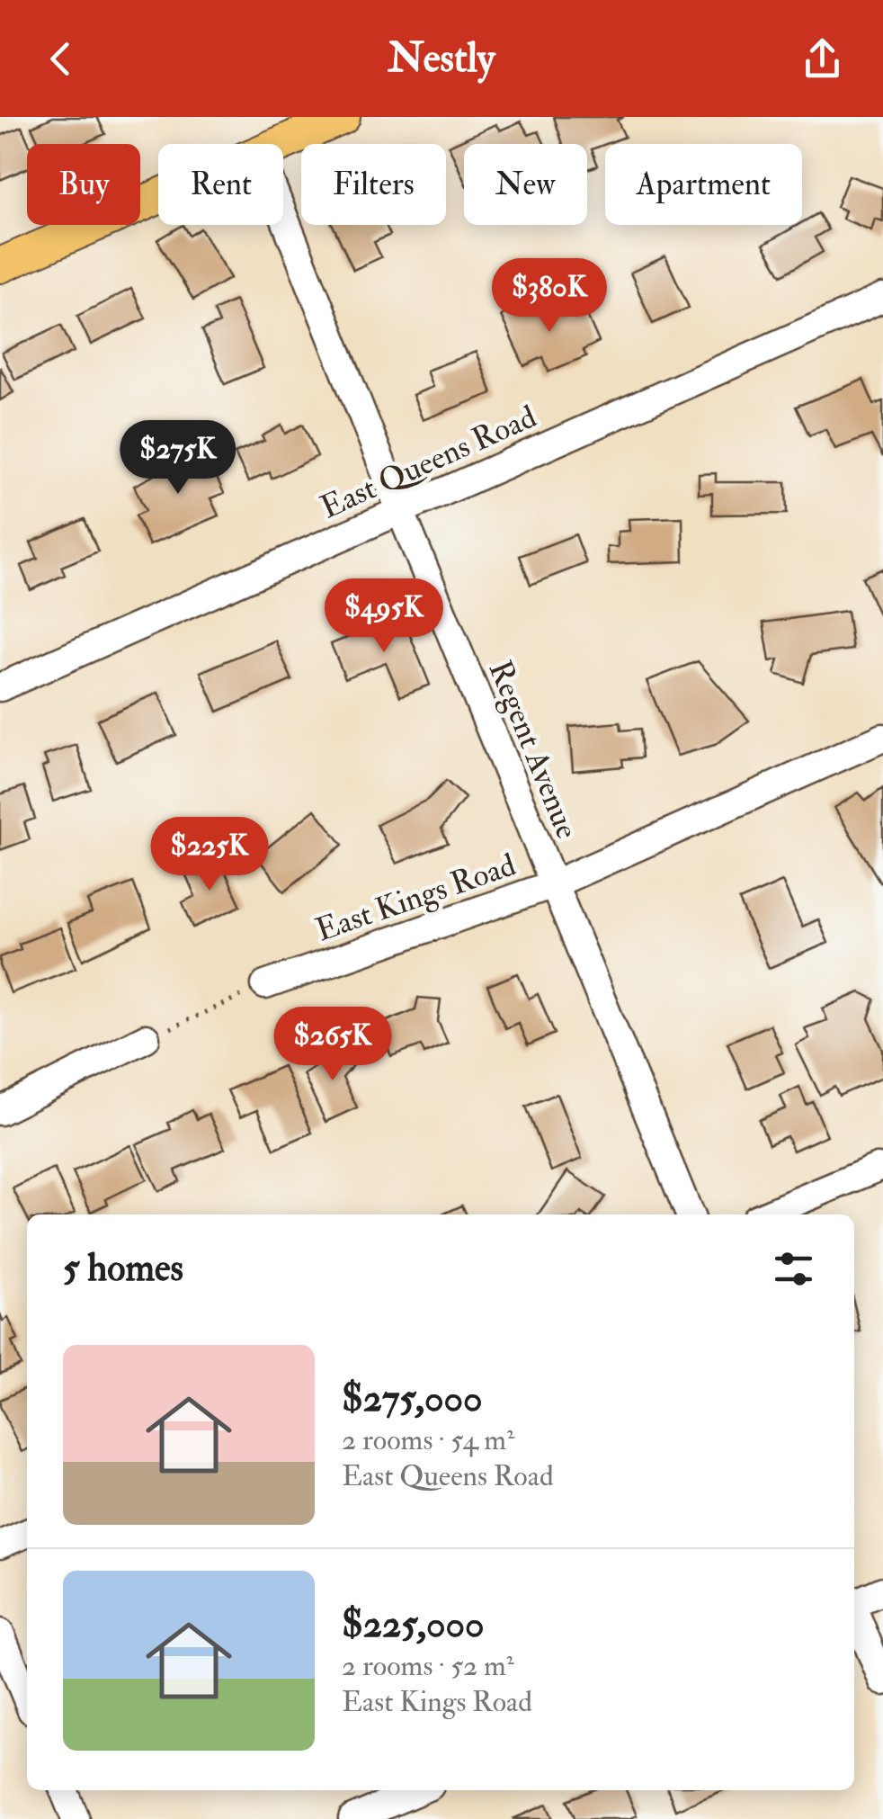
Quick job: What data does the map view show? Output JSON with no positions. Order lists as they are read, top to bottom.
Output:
{
  "streets": {
    "street": ["East Queens Road", "Regent Avenue", "East Kings Road"]
  },
  "crossings": [
    ["East Queens Road", "Regent Avenue"],
    ["Regent Avenue", "East Kings Road"]
  ],
  "page": {
    "header": "Nestly",
    "chip": [
      "Buy",
      "Rent",
      "Filters",
      "New",
      "Apartment"
    ],
    "price": [
      "$380K",
      "$275K",
      "$495K",
      "$225K",
      "$265K"
    ],
    "heading": "5 homes",
    "list": [
      {
        "name": "$275,000",
        "note": "2 rooms · 54 m² · East Queens Road"
      },
      {
        "name": "$225,000",
        "note": "2 rooms · 52 m² · East Kings Road"
      }
    ]
  }
}
